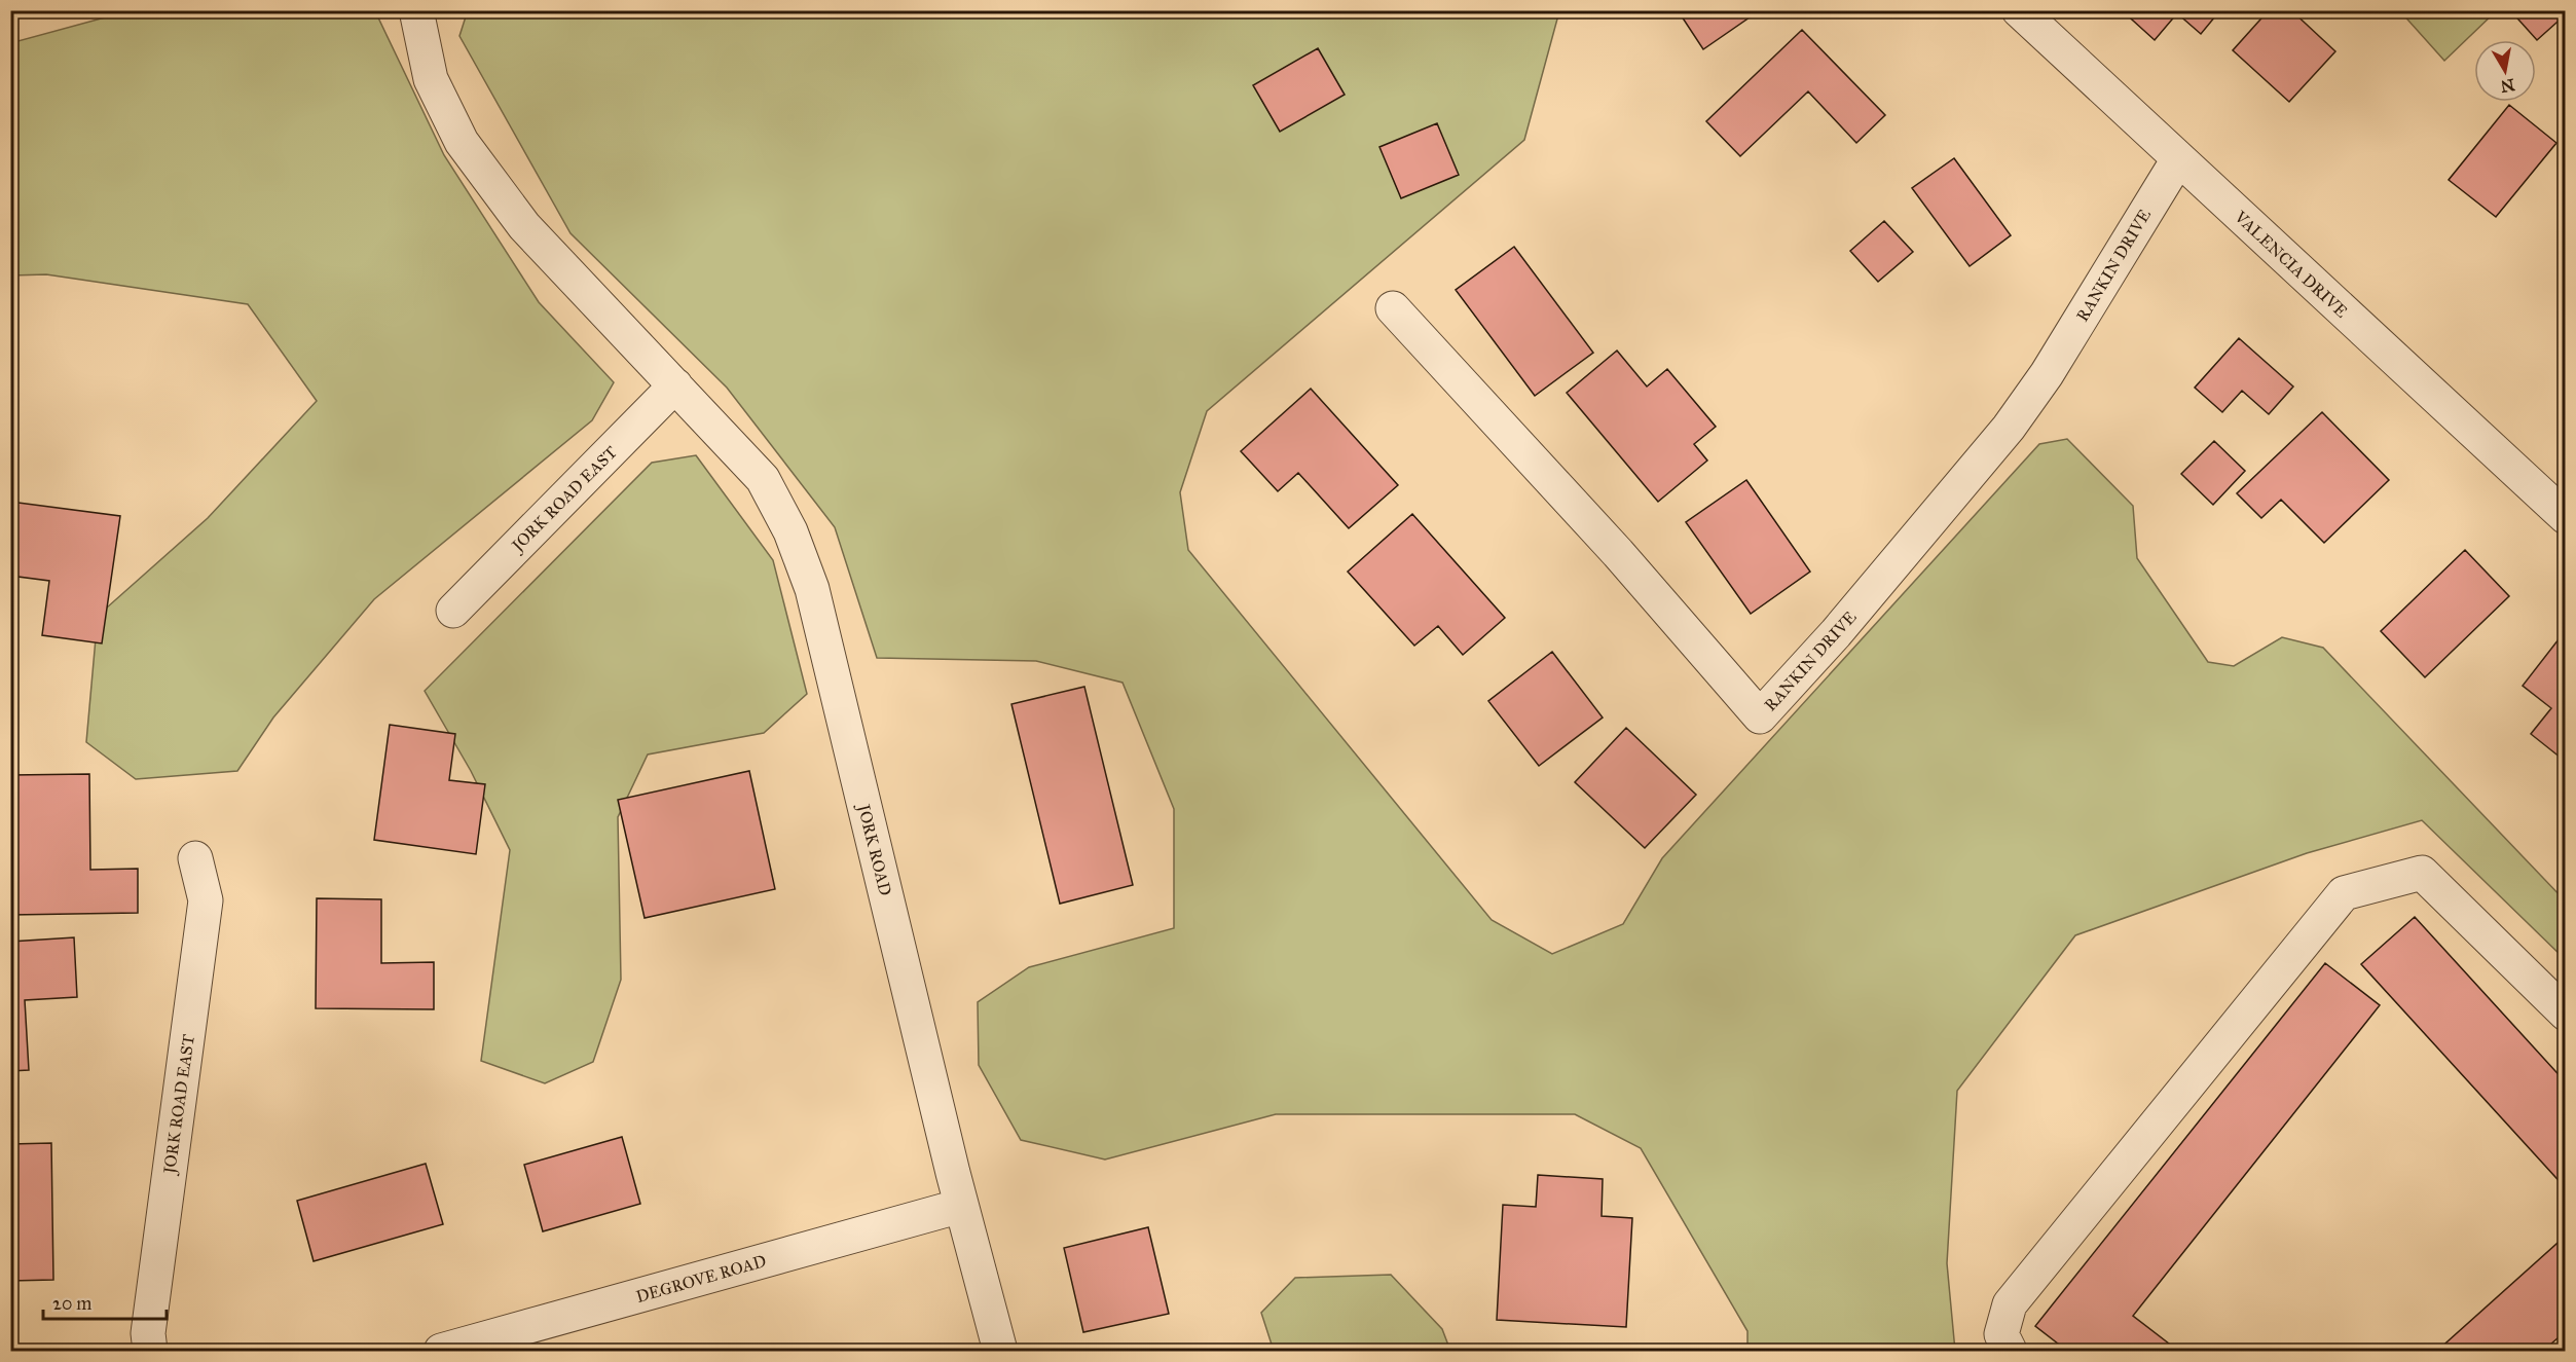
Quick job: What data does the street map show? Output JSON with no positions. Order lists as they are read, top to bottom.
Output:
{
  "streets": {
    "street": [
      "VALENCIA DRIVE",
      "RANKIN DRIVE",
      "JORK ROAD EAST",
      "JORK ROAD",
      "DEGROVE ROAD"
    ]
  },
  "crossings": [
    ["VALENCIA DRIVE", "RANKIN DRIVE"],
    ["JORK ROAD EAST", "JORK ROAD"],
    ["JORK ROAD", "DEGROVE ROAD"]
  ],
  "scale_bar": "20 m",
  "north": "bottom"
}
